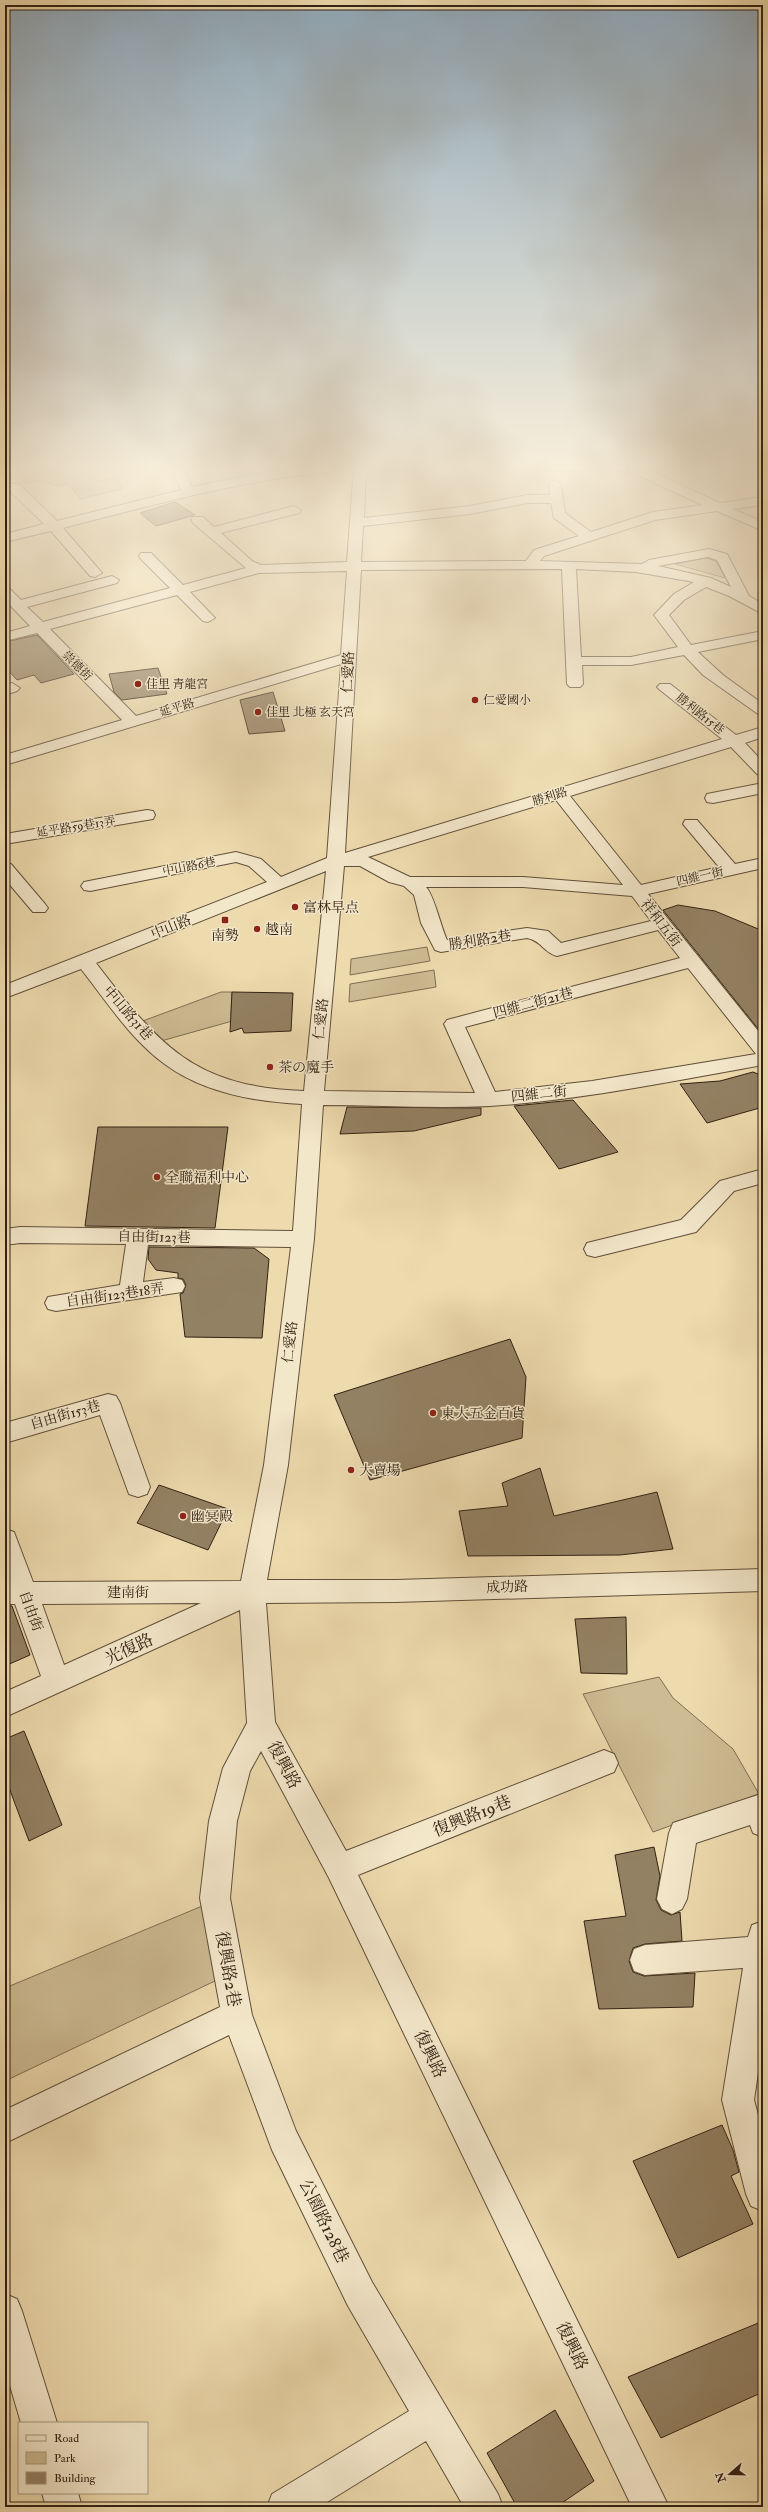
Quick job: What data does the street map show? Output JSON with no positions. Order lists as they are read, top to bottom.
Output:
{
  "streets": {
    "street": [
      "祟德街",
      "仁愛路",
      "延平路",
      "勝利路15巷",
      "勝利路",
      "延平路59巷13弄",
      "中山路6巷",
      "四維一街",
      "祥和五街",
      "中山路",
      "勝利路2巷",
      "四維二街21巷",
      "中山路31巷",
      "四維二街",
      "自由街123巷",
      "自由街123巷18弄",
      "自由街153巷",
      "成功路",
      "建南街",
      "自由街",
      "光復路",
      "復興路",
      "復興路19巷",
      "復興路2巷",
      "公園路128巷"
    ]
  },
  "crossings": [
    ["祟德街", "延平路"],
    ["仁愛路", "延平路"],
    ["仁愛路", "勝利路"],
    ["仁愛路", "中山路"],
    ["仁愛路", "中山路31巷"],
    ["仁愛路", "四維二街"],
    ["仁愛路", "自由街123巷"],
    ["仁愛路", "成功路"],
    ["仁愛路", "建南街"],
    ["仁愛路", "光復路"],
    ["仁愛路", "復興路"],
    ["勝利路15巷", "勝利路"],
    ["勝利路", "祥和五街"],
    ["勝利路", "中山路"],
    ["中山路6巷", "中山路"],
    ["四維一街", "祥和五街"],
    ["四維一街", "勝利路2巷"],
    ["祥和五街", "勝利路2巷"],
    ["祥和五街", "四維二街21巷"],
    ["中山路", "中山路31巷"],
    ["四維二街21巷", "四維二街"],
    ["中山路31巷", "四維二街"],
    ["成功路", "建南街"],
    ["成功路", "光復路"],
    ["成功路", "復興路"],
    ["建南街", "自由街"],
    ["建南街", "光復路"],
    ["建南街", "復興路"],
    ["自由街", "光復路"],
    ["光復路", "復興路"],
    ["復興路", "復興路19巷"],
    ["復興路", "復興路2巷"],
    ["復興路2巷", "公園路128巷"]
  ],
  "places": {
    "other": [
      "佳里 青龍宮",
      "仁愛國小",
      "佳里 北極 玄天宮",
      "富林早点",
      "越南",
      "茶の魔手",
      "全聯福利中心",
      "東大五金百貨",
      "大賣場",
      "幽冥殿"
    ],
    "transit": ["南勢"]
  },
  "legend": ["Road", "Park", "Building"],
  "north": "left"
}
